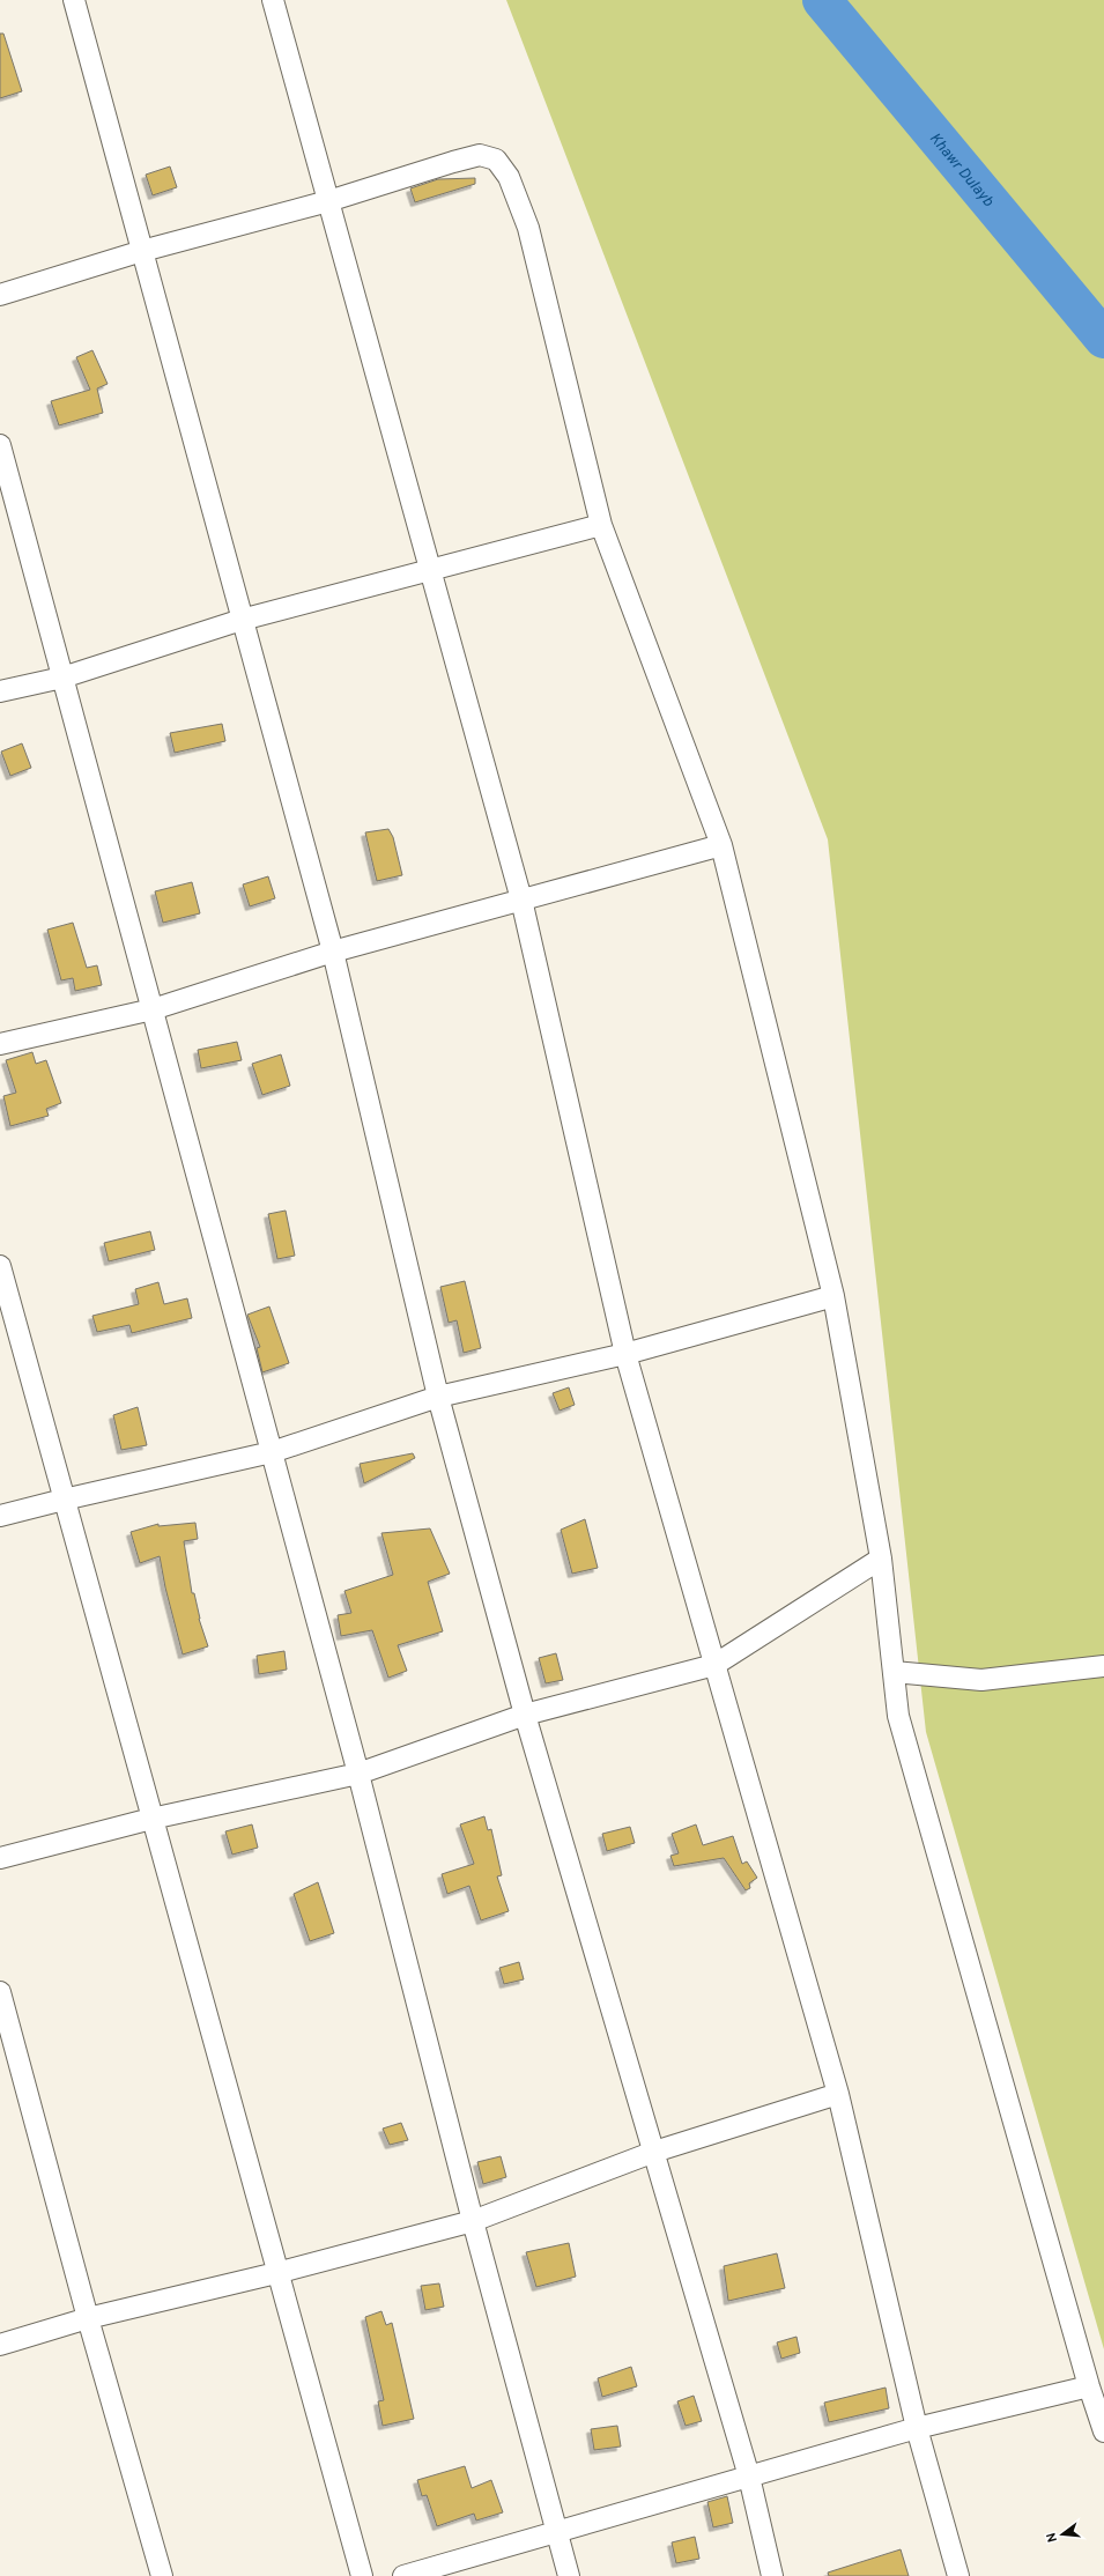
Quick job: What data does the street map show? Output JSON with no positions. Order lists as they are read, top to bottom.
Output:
{
  "water": ["Khawr Dulayb"],
  "north": "left"
}
